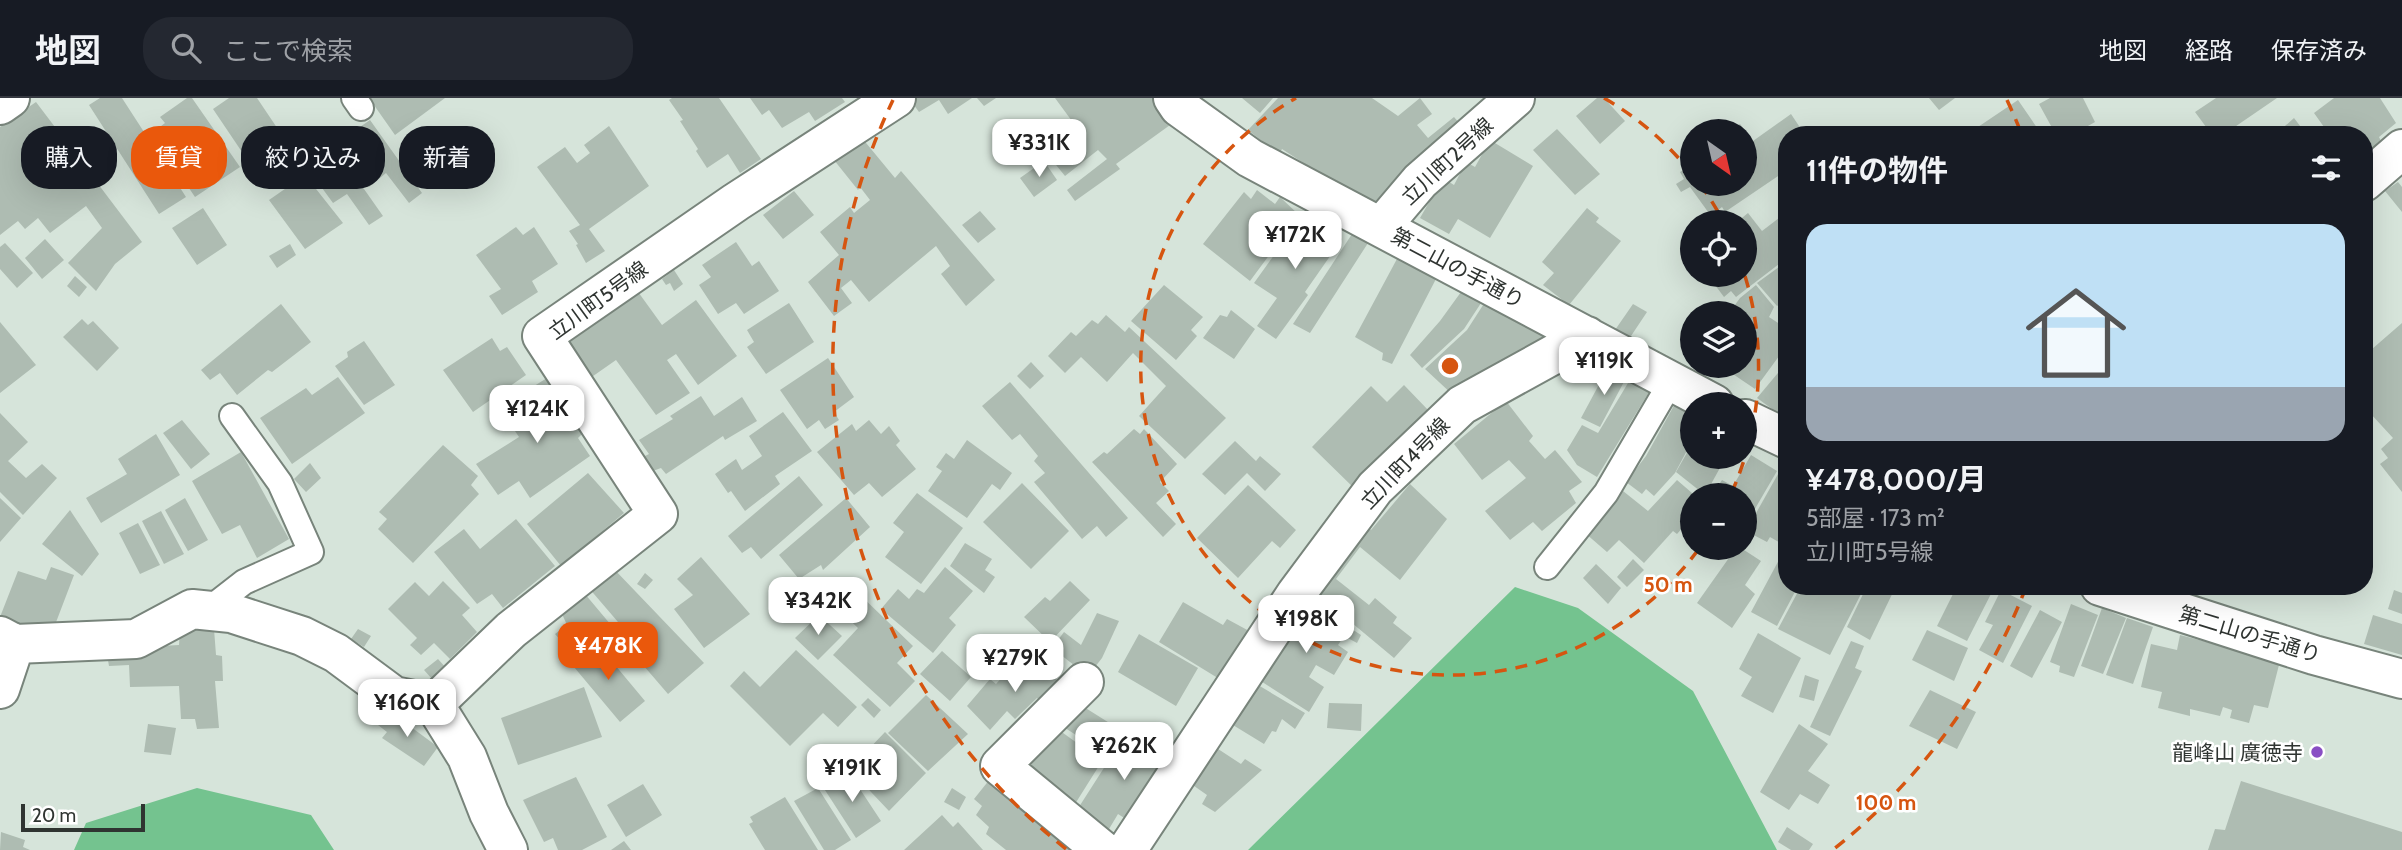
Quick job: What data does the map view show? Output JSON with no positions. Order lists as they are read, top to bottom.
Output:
{
  "streets": {
    "street": [
      "立川町2号線",
      "第二山の手通り",
      "立川町5号線",
      "立川町4号線"
    ]
  },
  "crossings": [
    ["立川町2号線", "第二山の手通り"],
    ["第二山の手通り", "立川町4号線"]
  ],
  "places": ["龍峰山 廣徳寺"],
  "scale_bar": "20 m",
  "north": "bottom right",
  "page": {
    "header": "地図",
    "search": "ここで検索",
    "nav": ["地図", "経路", "保存済み"],
    "map_buttons": ["+", "−"],
    "price": [
      "¥331K",
      "¥172K",
      "¥119K",
      "¥124K",
      "¥342K",
      "¥198K",
      "¥478K",
      "¥279K",
      "¥160K",
      "¥262K",
      "¥191K"
    ],
    "chip": [
      "購入",
      "賃貸",
      "絞り込み",
      "新着"
    ],
    "heading": "11件の物件",
    "list": [
      {
        "name": "¥478,000/月",
        "note": "5部屋 · 173 m² · 立川町5号線"
      }
    ],
    "scale": "20 m"
  },
  "rings": ["50 m", "100 m"]
}
